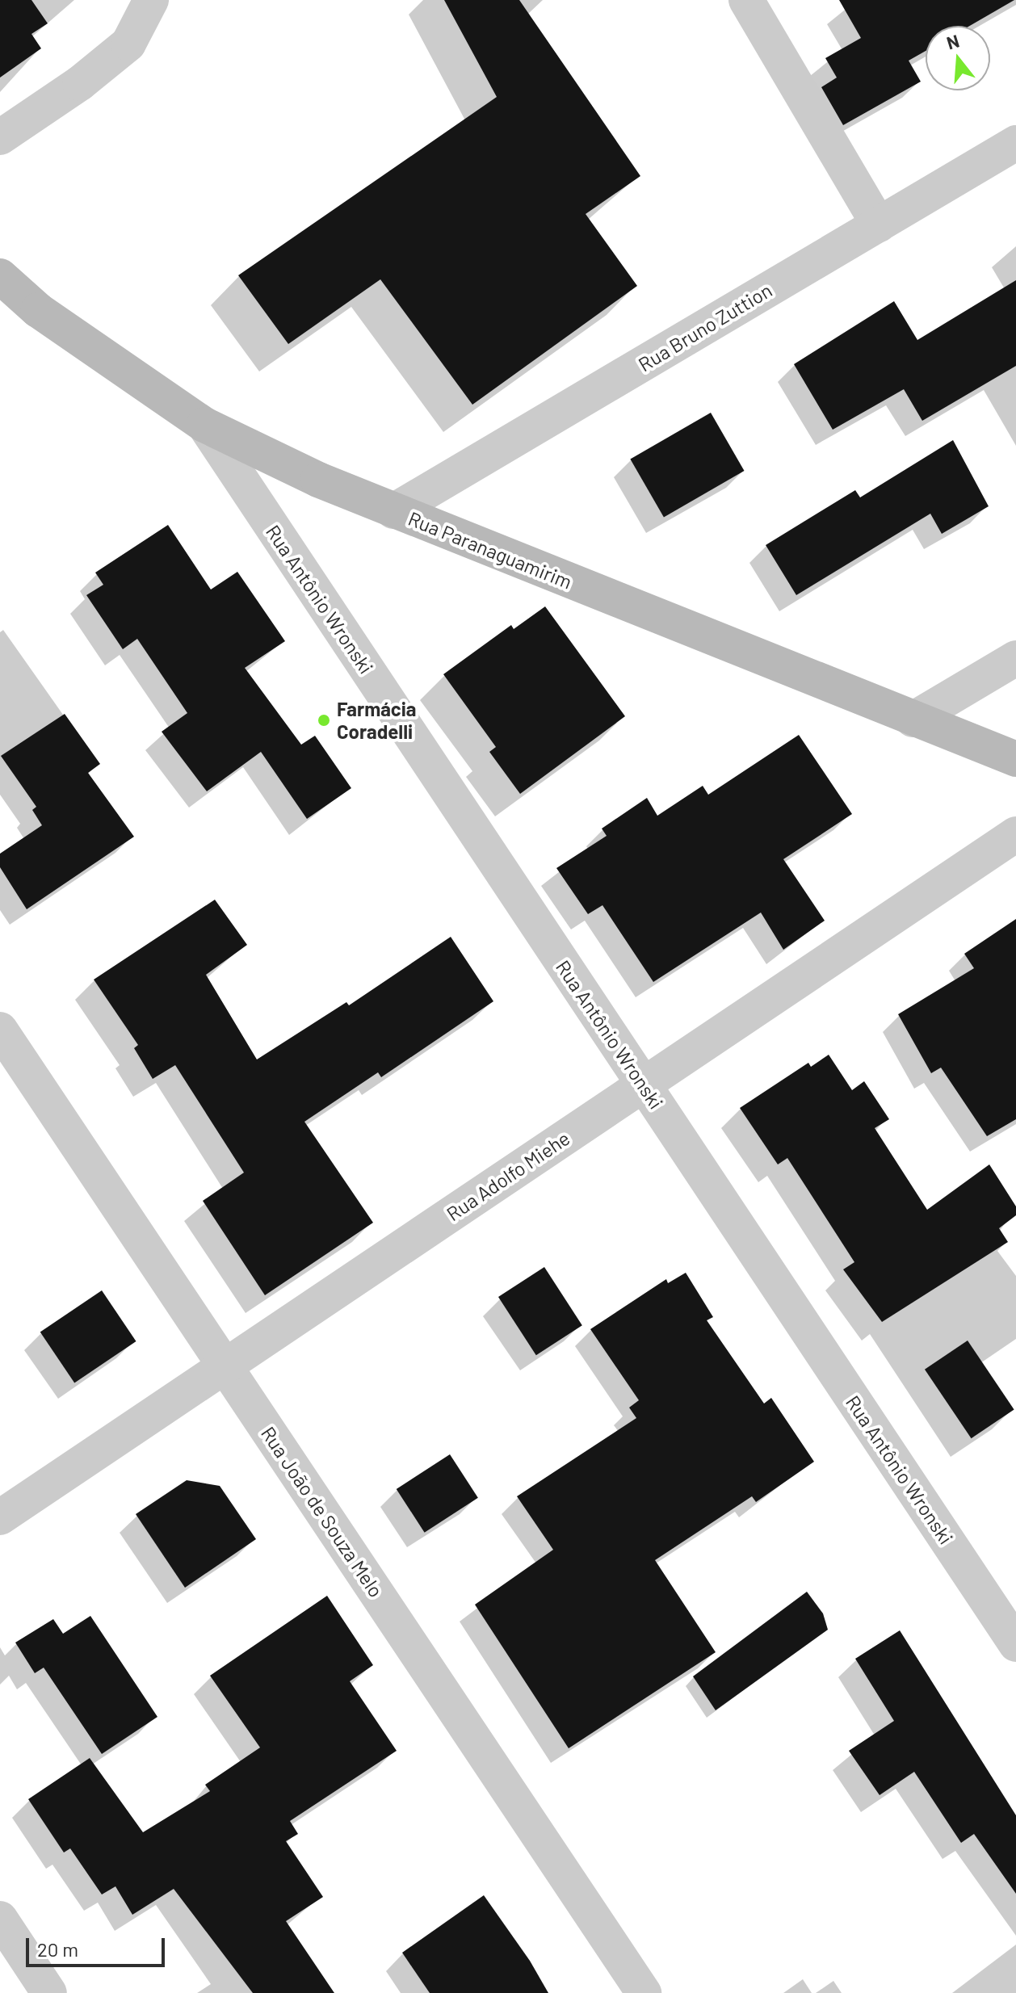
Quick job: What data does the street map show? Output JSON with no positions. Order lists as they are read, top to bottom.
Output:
{
  "streets": {
    "street": [
      "Rua Bruno Zuttion",
      "Rua Paranaguamirim",
      "Rua Antônio Wronski",
      "Rua Adolfo Miehe",
      "Rua João de Souza Melo"
    ]
  },
  "crossings": [
    ["Rua Bruno Zuttion", "Rua Paranaguamirim"],
    ["Rua Paranaguamirim", "Rua Antônio Wronski"],
    ["Rua Antônio Wronski", "Rua Adolfo Miehe"],
    ["Rua Adolfo Miehe", "Rua João de Souza Melo"]
  ],
  "places": ["Farmácia Coradelli"],
  "scale_bar": "20 m",
  "north": "top"
}
